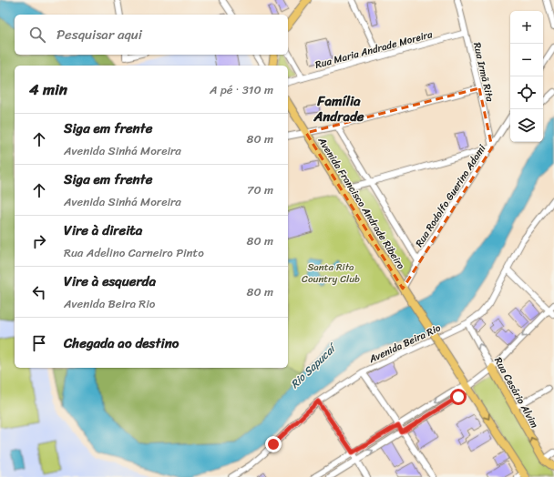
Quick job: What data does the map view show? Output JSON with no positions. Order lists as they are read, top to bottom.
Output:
{
  "streets": {
    "main road": ["Avenida Francisco Andrade Ribeiro", "Rua Cesário Alvim"],
    "street": [
      "Rua Maria Andrade Moreira",
      "Rua Irmã Rita",
      "Rua Rodolfo Guerino Adami",
      "Avenida Beira Rio"
    ]
  },
  "crossings": [
    ["Rua Maria Andrade Moreira", "Rua Irmã Rita"],
    ["Rua Irmã Rita", "Rua Rodolfo Guerino Adami"],
    ["Rua Rodolfo Guerino Adami", "Avenida Francisco Andrade Ribeiro"],
    ["Avenida Beira Rio", "Rua Cesário Alvim"]
  ],
  "one_way": ["Rua Cesário Alvim"],
  "districts": ["Família Andrade"],
  "water": ["Rio Sapucaí"],
  "parks": ["Santa Rita Country Club"],
  "page": {
    "map_buttons": ["+", "−"],
    "search": "Pesquisar aqui",
    "heading": ["4 min", "A pé · 310 m"],
    "list": [
      ["Siga em frente", "Avenida Sinhá Moreira", "80 m"],
      ["Siga em frente", "Avenida Sinhá Moreira", "70 m"],
      ["Vire à direita", "Rua Adelino Carneiro Pinto", "80 m"],
      ["Vire à esquerda", "Avenida Beira Rio", "80 m"],
      "Chegada ao destino"
    ]
  }
}
